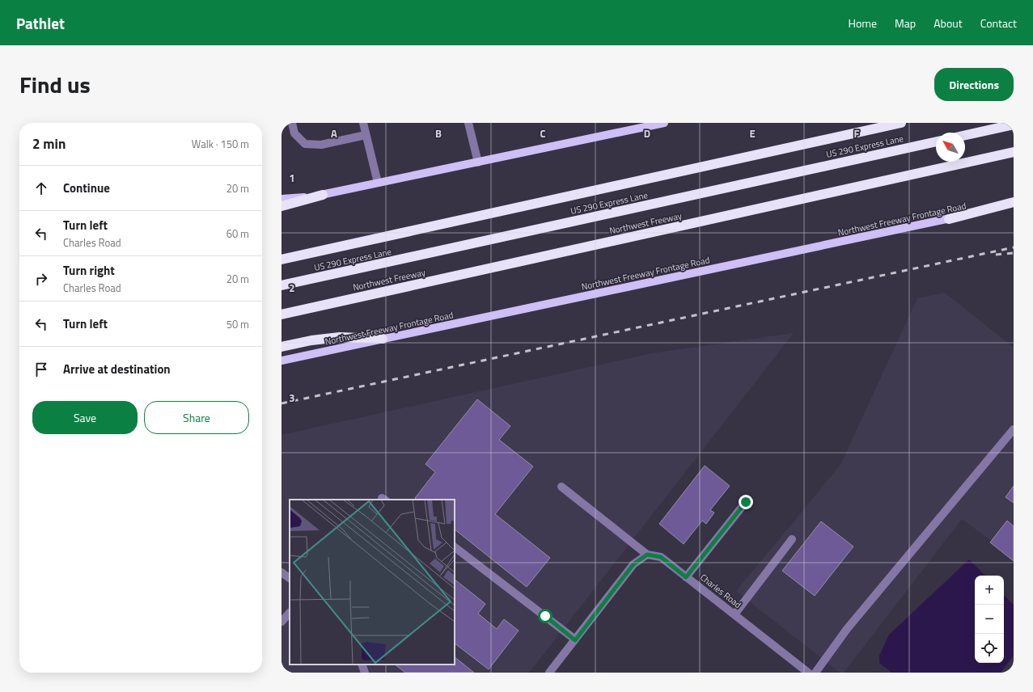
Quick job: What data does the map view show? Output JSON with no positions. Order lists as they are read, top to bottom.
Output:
{
  "streets": {
    "highway": ["US 290 Express Lane", "Northwest Freeway"],
    "main road": ["Northwest Freeway Frontage Road"],
    "street": ["Charles Road"]
  },
  "north": "top left",
  "page": {
    "header": "Pathlet",
    "nav": [
      "Home",
      "Map",
      "About",
      "Contact"
    ],
    "title": "Find us",
    "buttons": [
      "Directions",
      ["Save", "Share"]
    ],
    "heading": ["2 min", "Walk · 150 m"],
    "list": [
      ["Continue", "20 m"],
      ["Turn left", "Charles Road", "60 m"],
      ["Turn right", "Charles Road", "20 m"],
      ["Turn left", "50 m"],
      "Arrive at destination"
    ],
    "map_buttons": ["+", "−"]
  },
  "grid": {
    "columns": [
      "A",
      "B",
      "C",
      "D",
      "E",
      "F"
    ],
    "rows": ["1", "2", "3"]
  }
}
